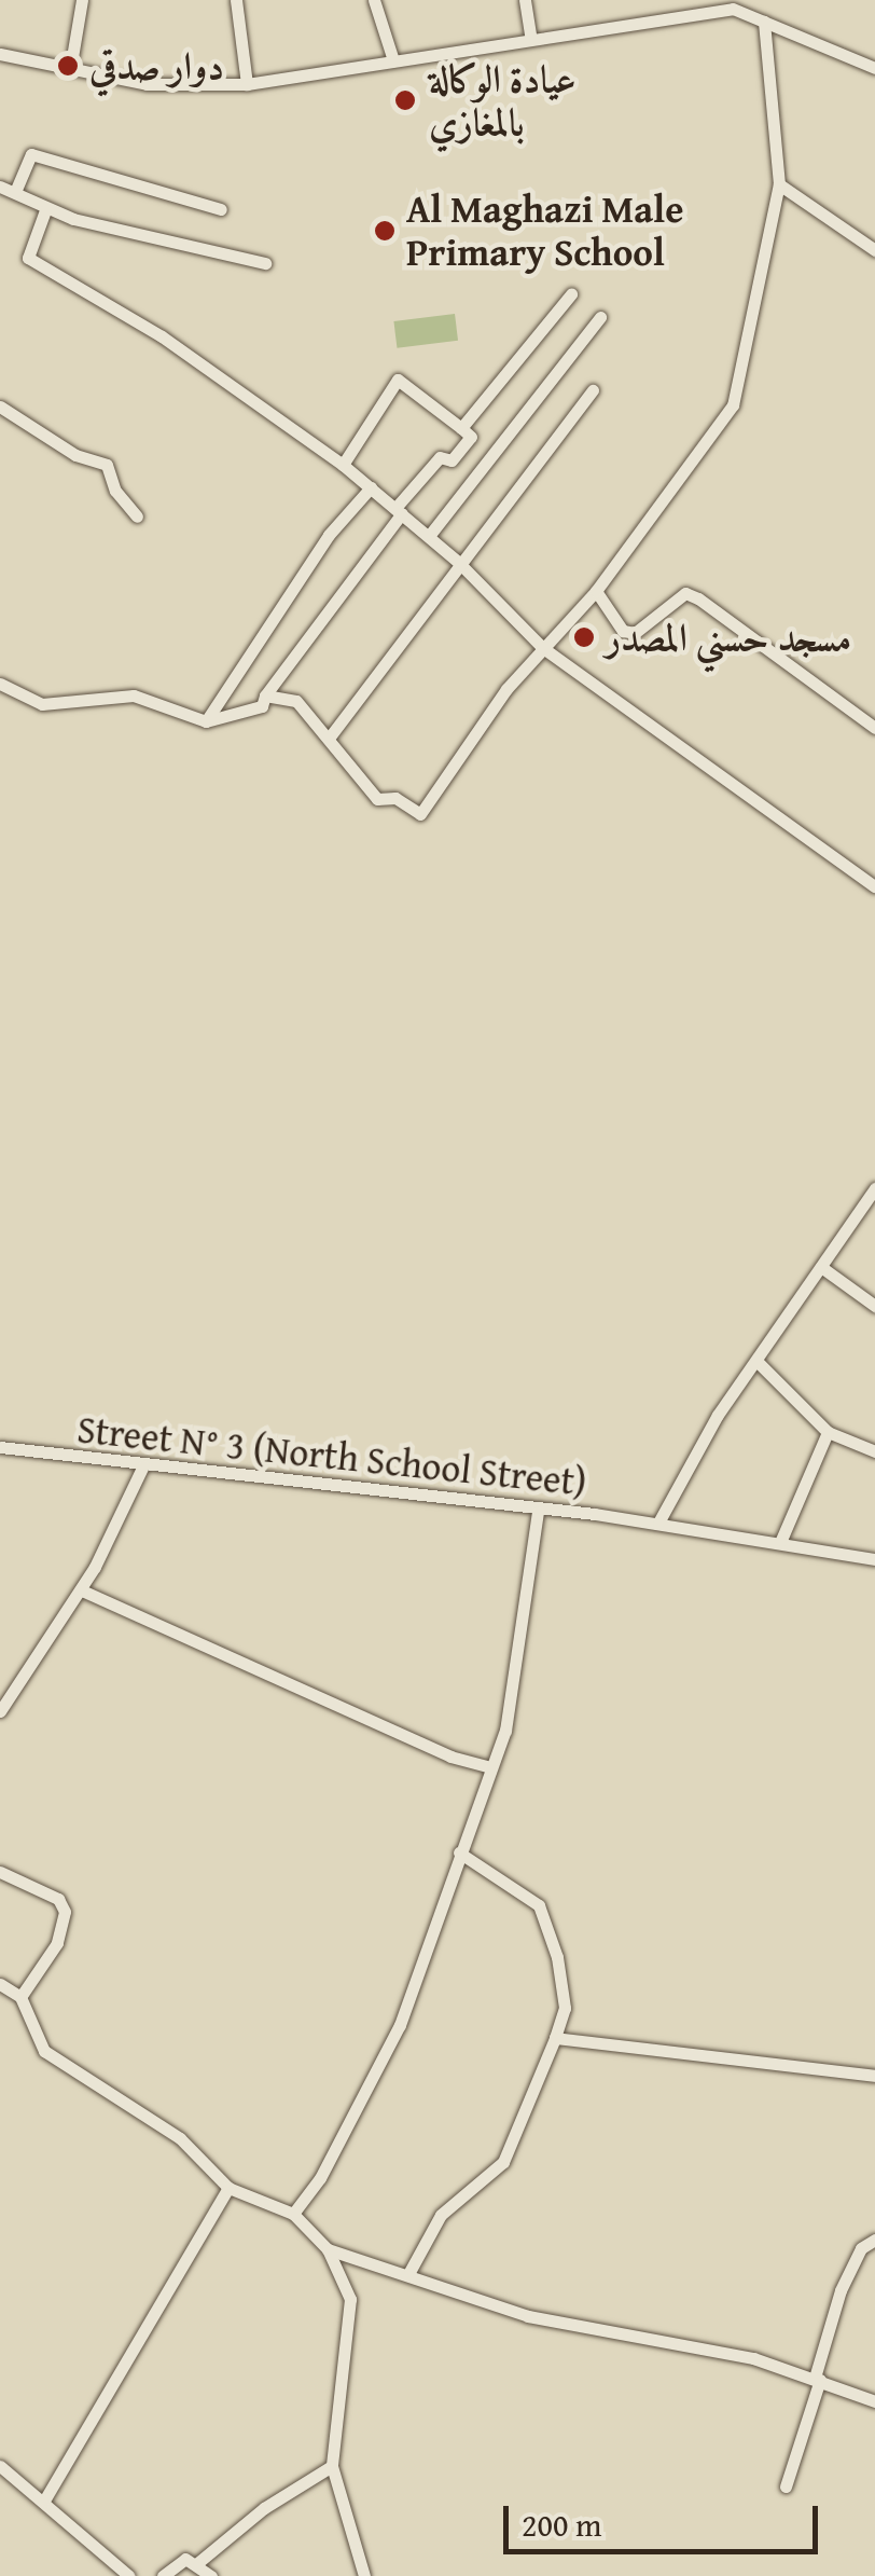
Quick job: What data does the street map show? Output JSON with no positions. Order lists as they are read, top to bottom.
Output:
{
  "streets": {
    "street": ["Street N° 3 (North School Street)"]
  },
  "places": [
    "دوار صدقي",
    "عيادة الوكالة بالمغازي",
    "Al Maghazi Male Primary School",
    "مسجد حسني المصدر"
  ],
  "scale_bar": "200 m"
}
